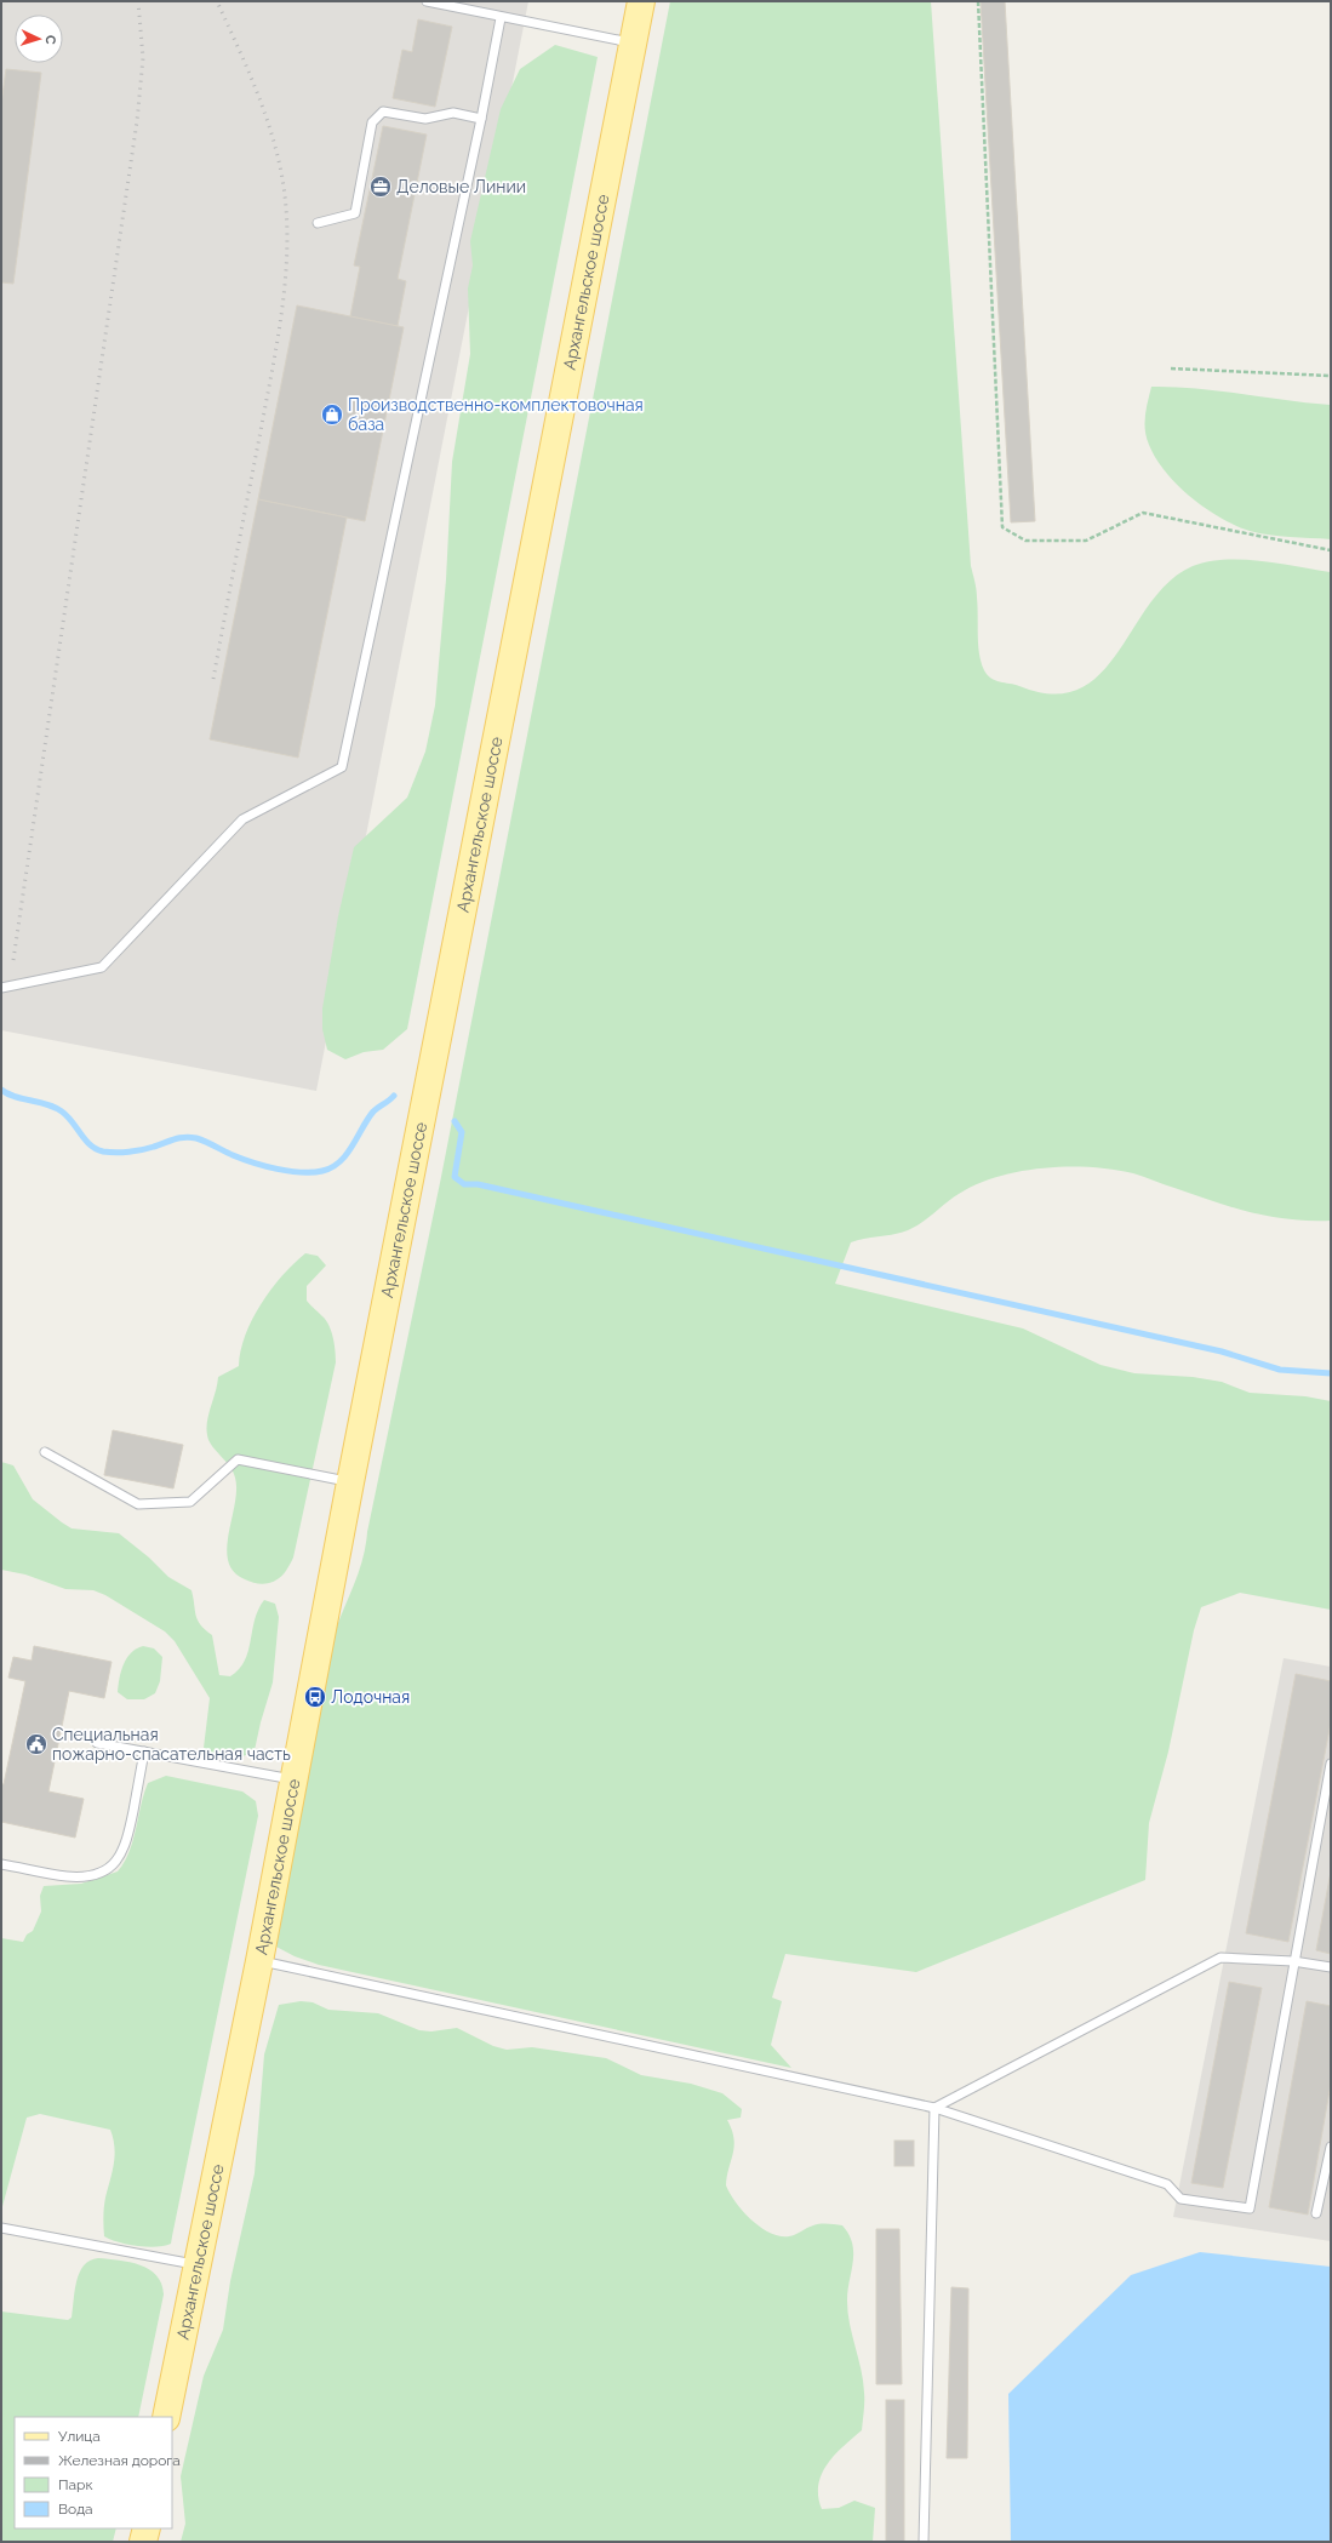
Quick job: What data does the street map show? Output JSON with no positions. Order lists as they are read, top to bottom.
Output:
{
  "streets": {
    "main road": ["Архангельское шоссе"]
  },
  "places": {
    "office": ["Деловые Линии"],
    "shop": ["Производственно-комплектовочная база"],
    "bus stop": ["Лодочная"],
    "public building": ["Специальная пожарно-спасательная часть"]
  },
  "legend": [
    "Улица",
    "Железная дорога",
    "Парк",
    "Вода"
  ],
  "north": "right"
}
